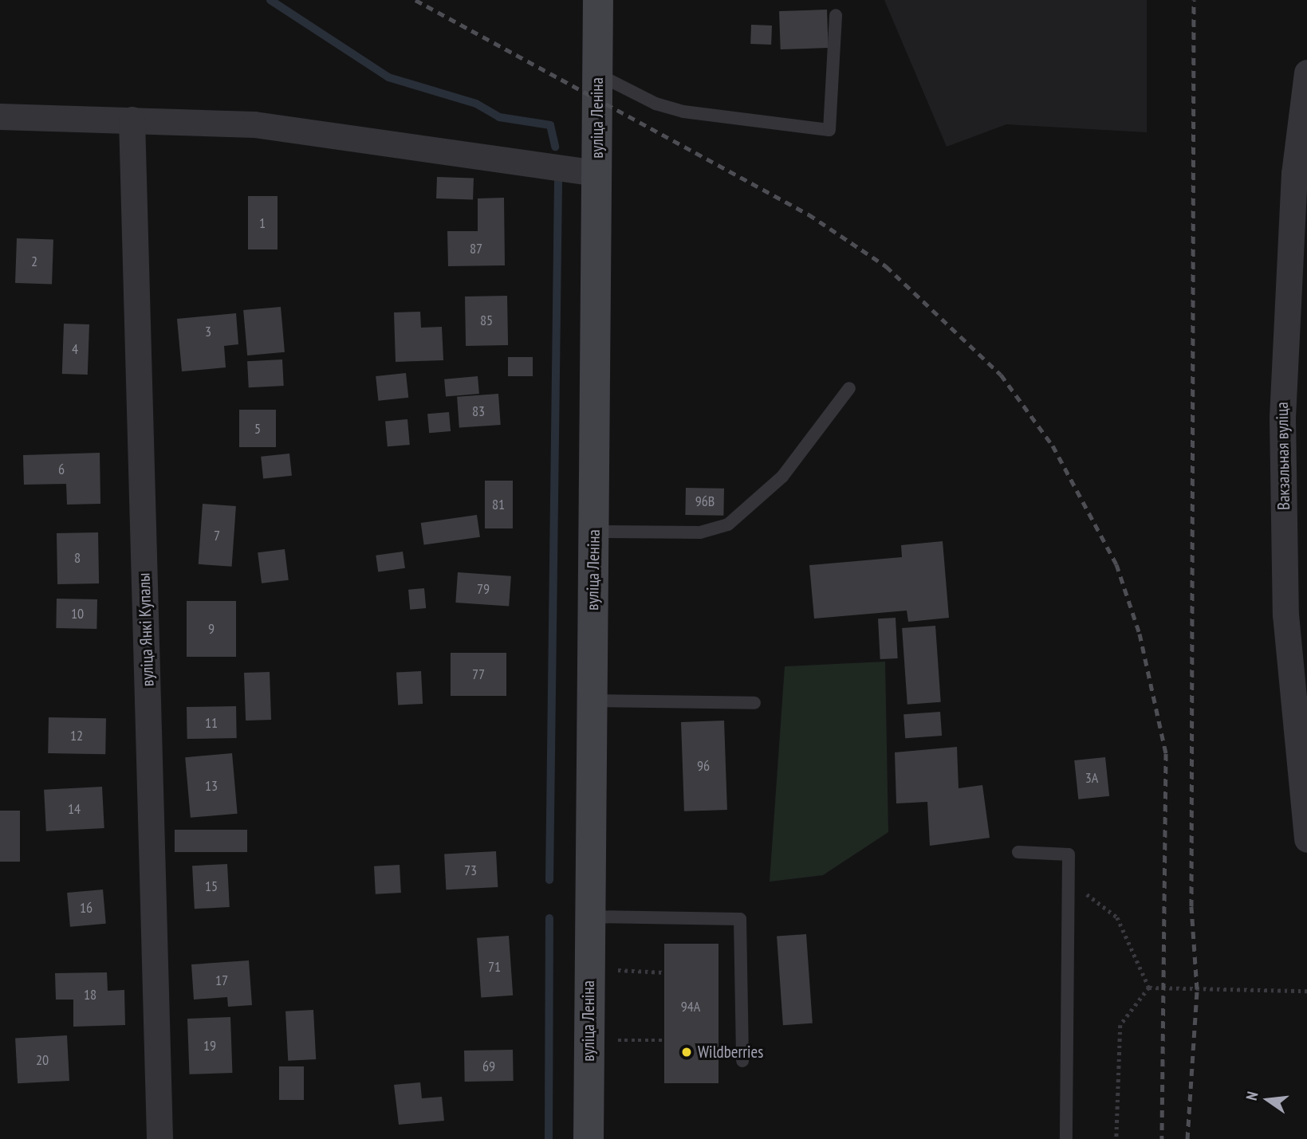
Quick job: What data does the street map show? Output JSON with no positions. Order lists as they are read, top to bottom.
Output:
{
  "streets": {
    "main road": ["вуліца Леніна"],
    "street": ["Вакзальная вуліца", "вуліца Янкі Купалы"]
  },
  "places": ["Wildberries"],
  "house_numbers": [
    "1",
    "87",
    "2",
    "85",
    "3",
    "4",
    "83",
    "5",
    "6",
    "96В",
    "81",
    "7",
    "8",
    "79",
    "10",
    "9",
    "77",
    "11",
    "12",
    "96",
    "3А",
    "13",
    "14",
    "73",
    "15",
    "16",
    "71",
    "17",
    "18",
    "94А",
    "19",
    "20",
    "69"
  ],
  "north": "left"
}
